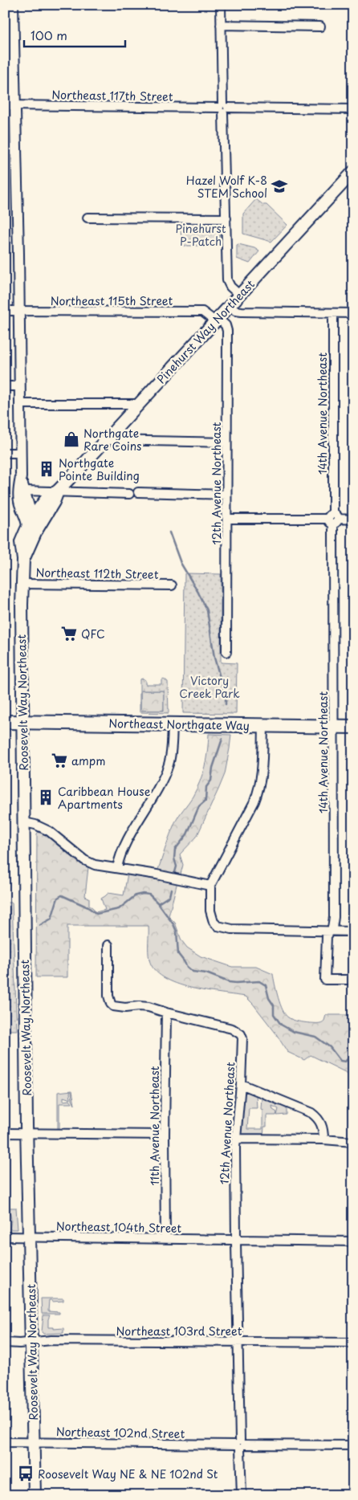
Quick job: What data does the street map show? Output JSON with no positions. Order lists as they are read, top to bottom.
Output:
{
  "streets": {
    "main road": ["Pinehurst Way Northeast", "Roosevelt Way Northeast", "Northeast Northgate Way"],
    "street": [
      "Northeast 117th Street",
      "Northeast 115th Street",
      "14th Avenue Northeast",
      "12th Avenue Northeast",
      "Northeast 112th Street",
      "11th Avenue Northeast",
      "Northeast 104th Street",
      "Northeast 103rd Street",
      "Northeast 102nd Street"
    ]
  },
  "crossings": [
    ["Northeast 115th Street", "Pinehurst Way Northeast"],
    ["Northeast 115th Street", "12th Avenue Northeast"],
    ["Pinehurst Way Northeast", "12th Avenue Northeast"],
    ["Pinehurst Way Northeast", "Roosevelt Way Northeast"],
    ["14th Avenue Northeast", "Northeast Northgate Way"],
    ["12th Avenue Northeast", "11th Avenue Northeast"],
    ["12th Avenue Northeast", "Northeast 104th Street"],
    ["12th Avenue Northeast", "Northeast 103rd Street"],
    ["12th Avenue Northeast", "Northeast 102nd Street"],
    ["Northeast 112th Street", "Roosevelt Way Northeast"],
    ["Roosevelt Way Northeast", "Northeast Northgate Way"],
    ["Roosevelt Way Northeast", "Northeast 104th Street"],
    ["Roosevelt Way Northeast", "Northeast 103rd Street"],
    ["Roosevelt Way Northeast", "Northeast 102nd Street"],
    ["11th Avenue Northeast", "Northeast 104th Street"]
  ],
  "parks": ["Pinehurst P-Patch", "Victory Creek Park"],
  "places": {
    "school or university": ["Hazel Wolf K-8 STEM School"],
    "shop": ["Northgate Rare Coins"],
    "building": ["Northgate Pointe Building", "Caribbean House Apartments"],
    "supermarket": ["QFC", "ampm"],
    "bus stop": ["Roosevelt Way NE & NE 102nd St"]
  },
  "scale_bar": "100 m"
}
